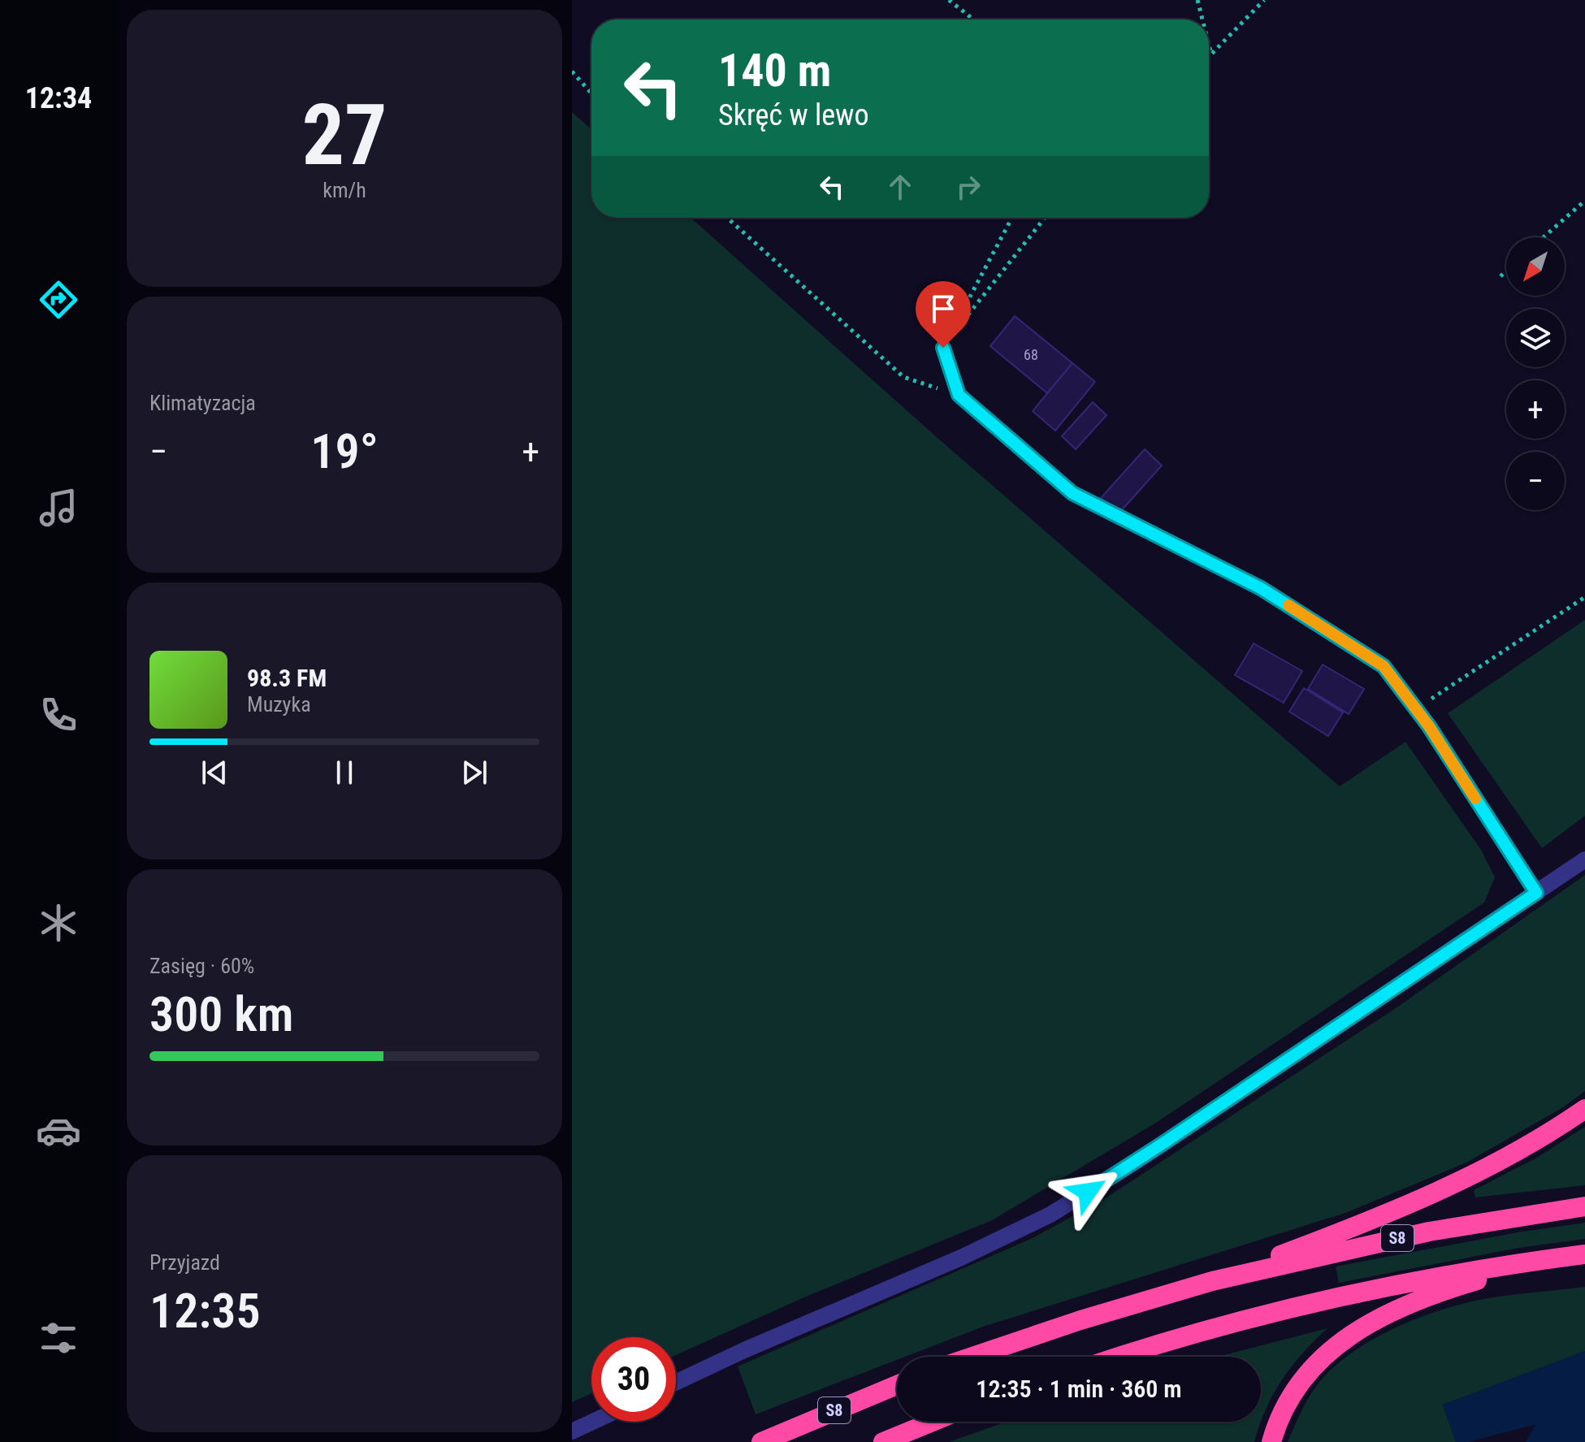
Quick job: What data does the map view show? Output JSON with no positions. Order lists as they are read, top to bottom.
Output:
{
  "streets": {
    "highway": ["S8"]
  },
  "house_numbers": ["68"],
  "north": "bottom left",
  "page": {
    "tabs": "12:34",
    "tile": [
      ["27", "km/h"],
      "Klimatyzacja",
      ["Zasięg · 60%", "300 km"],
      ["Przyjazd", "12:35"]
    ],
    "turn": ["140 m", "Skręć w lewo"],
    "map_buttons": ["+", "−"],
    "heat": ["−", "19°", "+"],
    "song": ["98.3 FM", "Muzyka"],
    "limit": "30",
    "trip": "12:35 · 1 min · 360 m"
  }
}
